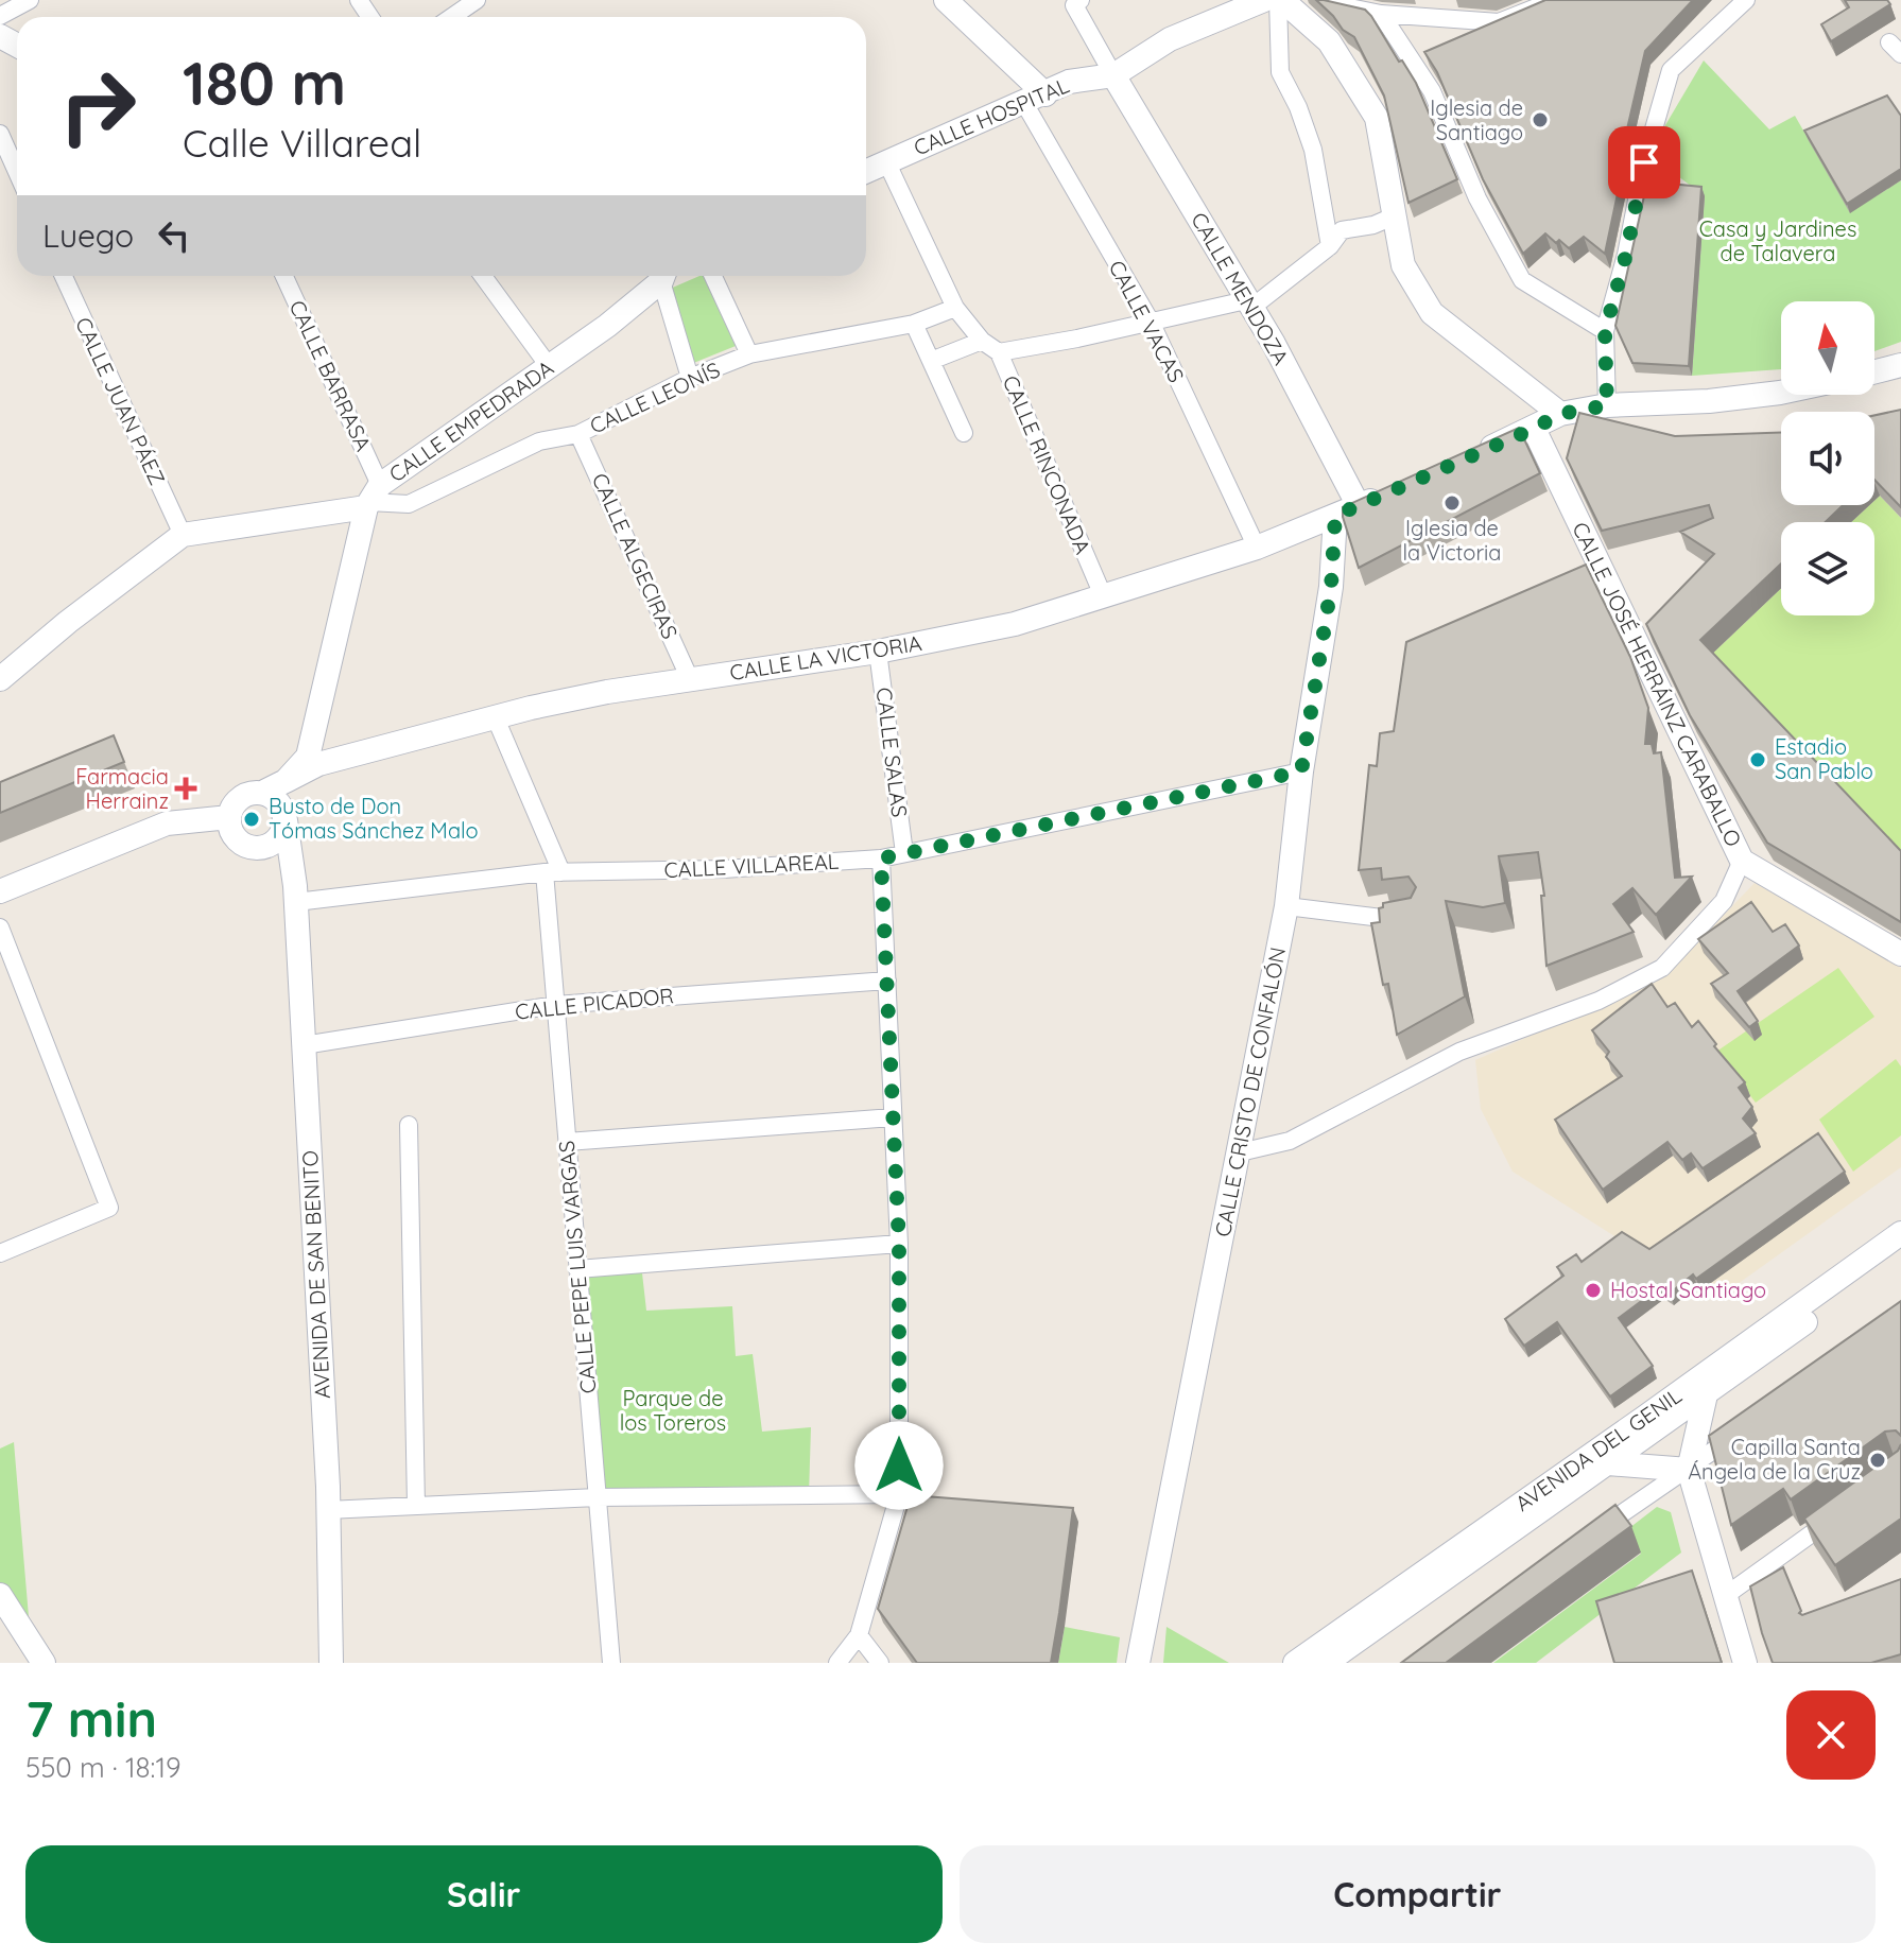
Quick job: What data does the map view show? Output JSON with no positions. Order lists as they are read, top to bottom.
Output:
{
  "streets": {
    "street": [
      "CALLE HOSPITAL",
      "CALLE MENDOZA",
      "CALLE VACAS",
      "CALLE BARRASA",
      "CALLE LEONÍS",
      "CALLE JUAN PÁEZ",
      "CALLE EMPEDRADA",
      "CALLE RINCONADA",
      "CALLE ALGECIRAS",
      "CALLE LA VICTORIA",
      "CALLE JOSÉ HERRÁINZ CARABALLO",
      "CALLE SALAS",
      "CALLE VILLAREAL",
      "CALLE PICADOR",
      "CALLE CRISTO DE CONFALÓN",
      "CALLE PEPE LUIS VARGAS",
      "AVENIDA DE SAN BENITO",
      "AVENIDA DEL GENIL"
    ]
  },
  "crossings": [
    ["CALLE HOSPITAL", "CALLE MENDOZA"],
    ["CALLE HOSPITAL", "CALLE VACAS"],
    ["CALLE HOSPITAL", "CALLE RINCONADA"],
    ["CALLE MENDOZA", "CALLE LA VICTORIA"],
    ["CALLE VACAS", "CALLE LA VICTORIA"],
    ["CALLE BARRASA", "CALLE LEONÍS"],
    ["CALLE BARRASA", "CALLE EMPEDRADA"],
    ["CALLE LEONÍS", "CALLE EMPEDRADA"],
    ["CALLE LEONÍS", "CALLE RINCONADA"],
    ["CALLE LEONÍS", "CALLE ALGECIRAS"],
    ["CALLE JUAN PÁEZ", "CALLE EMPEDRADA"],
    ["CALLE RINCONADA", "CALLE LA VICTORIA"],
    ["CALLE ALGECIRAS", "CALLE LA VICTORIA"],
    ["CALLE LA VICTORIA", "CALLE SALAS"],
    ["CALLE LA VICTORIA", "CALLE CRISTO DE CONFALÓN"],
    ["CALLE LA VICTORIA", "CALLE PEPE LUIS VARGAS"],
    ["CALLE LA VICTORIA", "AVENIDA DE SAN BENITO"],
    ["CALLE JOSÉ HERRÁINZ CARABALLO", "CALLE CRISTO DE CONFALÓN"],
    ["CALLE SALAS", "CALLE VILLAREAL"],
    ["CALLE VILLAREAL", "CALLE CRISTO DE CONFALÓN"],
    ["CALLE VILLAREAL", "CALLE PEPE LUIS VARGAS"],
    ["CALLE VILLAREAL", "AVENIDA DE SAN BENITO"],
    ["CALLE PICADOR", "CALLE PEPE LUIS VARGAS"],
    ["CALLE PICADOR", "AVENIDA DE SAN BENITO"]
  ],
  "parks": ["Casa y Jardines de Talavera", "Parque de los Toreros"],
  "places": {
    "other": [
      "Iglesia de Santiago",
      "Iglesia de la Victoria",
      "Estadio San Pablo",
      "Busto de Don Tómas Sánchez Malo",
      "Hostal Santiago",
      "Capilla Santa Ángela de la Cruz"
    ],
    "health": ["Farmacia Herrainz"]
  },
  "north": "top",
  "page": {
    "turn": ["180 m", "Calle Villareal"],
    "then": "Luego",
    "heading": ["7 min", "550 m · 18:19"],
    "buttons": ["Salir", "Compartir"]
  }
}
